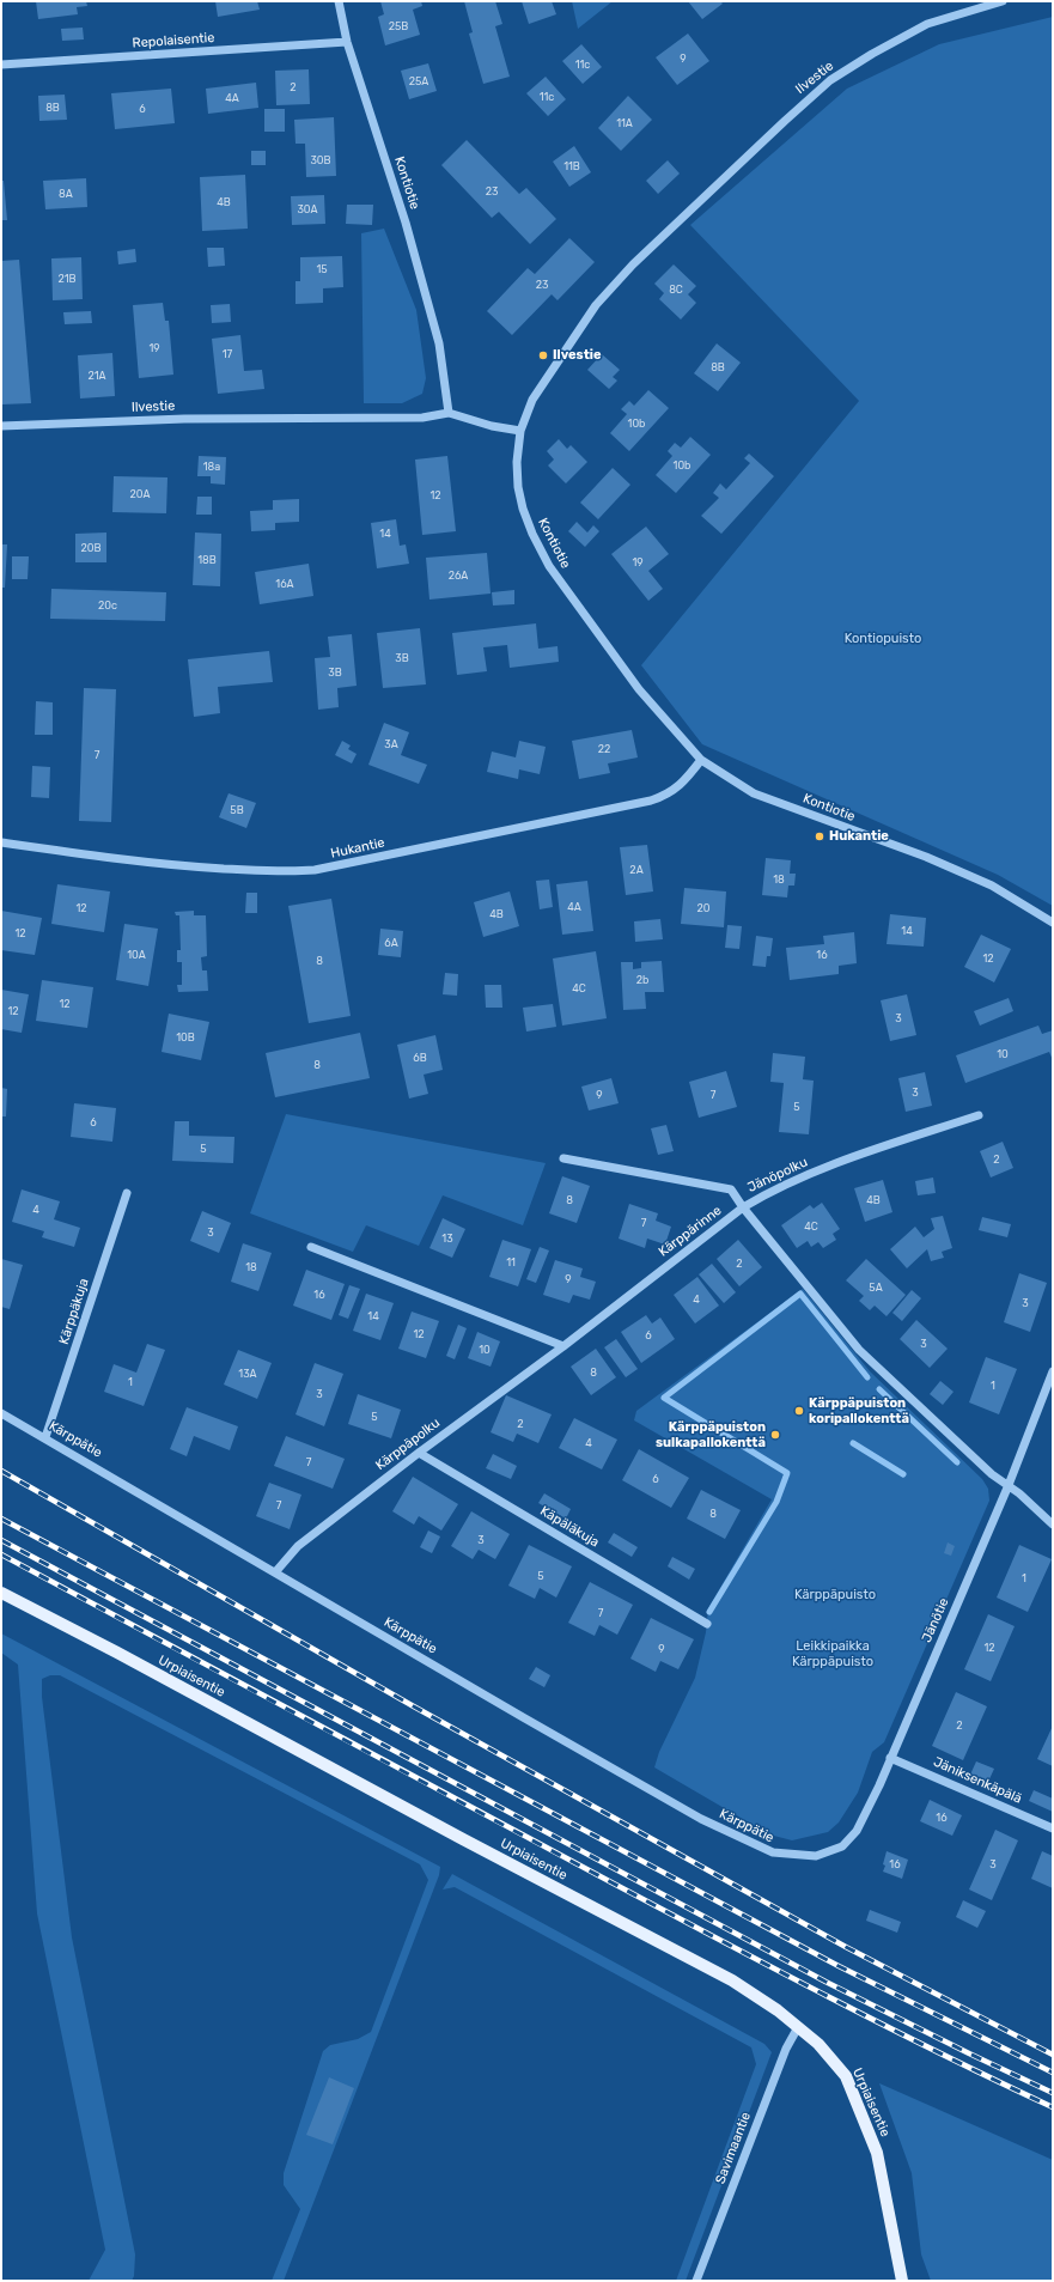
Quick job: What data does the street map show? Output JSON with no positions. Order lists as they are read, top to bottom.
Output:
{
  "streets": {
    "main road": ["Urpiaisentie"],
    "street": [
      "Repolaisentie",
      "Ilvestie",
      "Kontiotie",
      "Hukantie",
      "Jänöpolku",
      "Kärppärinne",
      "Kärppäkuja",
      "Kärppätie",
      "Kärppäpolku",
      "Käpäläkuja",
      "Jänötie",
      "Jäniksenkäpälä",
      "Savimaantie"
    ]
  },
  "crossings": [
    ["Repolaisentie", "Kontiotie"],
    ["Ilvestie", "Kontiotie"],
    ["Kontiotie", "Hukantie"],
    ["Jänöpolku", "Kärppärinne"],
    ["Kärppärinne", "Kärppäpolku"],
    ["Kärppäkuja", "Kärppätie"],
    ["Kärppätie", "Kärppäpolku"],
    ["Kärppätie", "Jänötie"],
    ["Kärppäpolku", "Käpäläkuja"],
    ["Jänötie", "Jäniksenkäpälä"],
    ["Urpiaisentie", "Savimaantie"]
  ],
  "parks": ["Kontiopuisto", "Kärppäpuisto", "Leikkipaikka Kärppäpuisto"],
  "places": [
    "Ilvestie",
    "Hukantie",
    "Kärppäpuiston koripallokenttä",
    "Kärppäpuiston sulkapallokenttä"
  ],
  "house_numbers": [
    "25B",
    "9",
    "11c",
    "25A",
    "2",
    "11c",
    "4A",
    "8B",
    "6",
    "11A",
    "30B",
    "11B",
    "23",
    "8A",
    "4B",
    "30A",
    "15",
    "21B",
    "23",
    "8C",
    "19",
    "17",
    "8B",
    "21A",
    "10b",
    "10b",
    "18a",
    "20A",
    "12",
    "14",
    "20B",
    "18B",
    "19",
    "26A",
    "16A",
    "20c",
    "3B",
    "3B",
    "3A",
    "22",
    "7",
    "5B",
    "2A",
    "18",
    "4A",
    "12",
    "20",
    "4B",
    "14",
    "12",
    "6A",
    "10A",
    "16",
    "12",
    "8",
    "2b",
    "4C",
    "12",
    "12",
    "3",
    "10B",
    "10",
    "6B",
    "8",
    "3",
    "9",
    "7",
    "5",
    "6",
    "5",
    "2",
    "8",
    "4B",
    "4",
    "7",
    "4C",
    "3",
    "13",
    "11",
    "2",
    "18",
    "9",
    "5A",
    "16",
    "4",
    "3",
    "14",
    "12",
    "6",
    "3",
    "10",
    "8",
    "13A",
    "1",
    "1",
    "3",
    "5",
    "2",
    "4",
    "7",
    "6",
    "7",
    "8",
    "3",
    "5",
    "1",
    "7",
    "12",
    "9",
    "2",
    "16",
    "16",
    "3"
  ]
}
